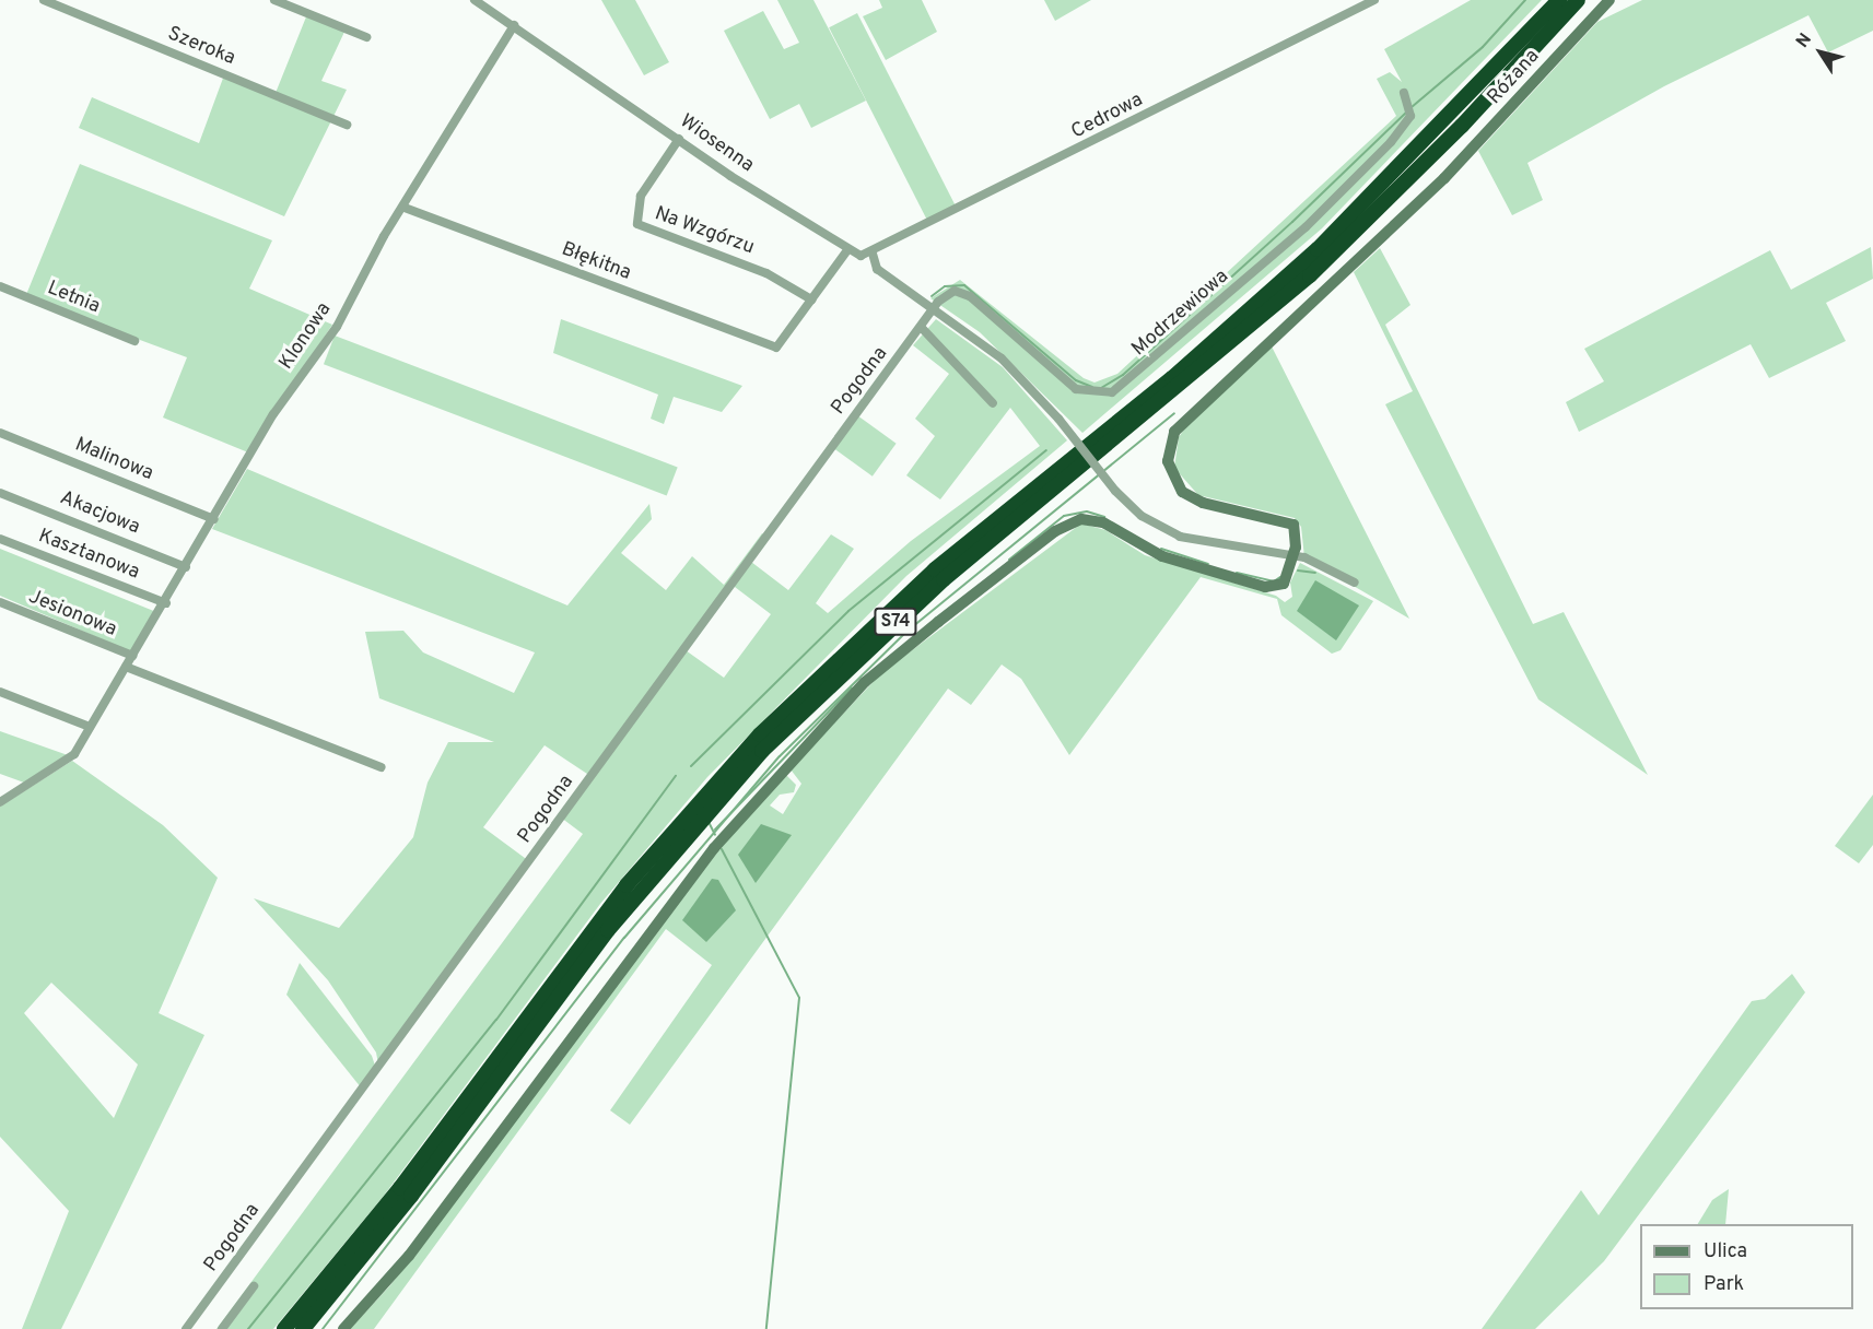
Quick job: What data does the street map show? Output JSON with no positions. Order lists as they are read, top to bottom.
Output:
{
  "streets": {
    "highway": ["S74"],
    "street": [
      "Szeroka",
      "Różana",
      "Cedrowa",
      "Wiosenna",
      "Na Wzgórzu",
      "Błękitna",
      "Letnia",
      "Modrzewiowa",
      "Klonowa",
      "Pogodna",
      "Malinowa",
      "Akacjowa",
      "Kasztanowa",
      "Jesionowa"
    ]
  },
  "crossings": [
    ["Cedrowa", "Wiosenna"],
    ["Wiosenna", "Na Wzgórzu"],
    ["Wiosenna", "Klonowa"],
    ["Na Wzgórzu", "Błękitna"],
    ["Błękitna", "Klonowa"],
    ["Modrzewiowa", "Pogodna"],
    ["Klonowa", "Malinowa"],
    ["Klonowa", "Akacjowa"],
    ["Klonowa", "Kasztanowa"],
    ["Klonowa", "Jesionowa"]
  ],
  "legend": ["Ulica", "Park"],
  "north": "top left"
}
